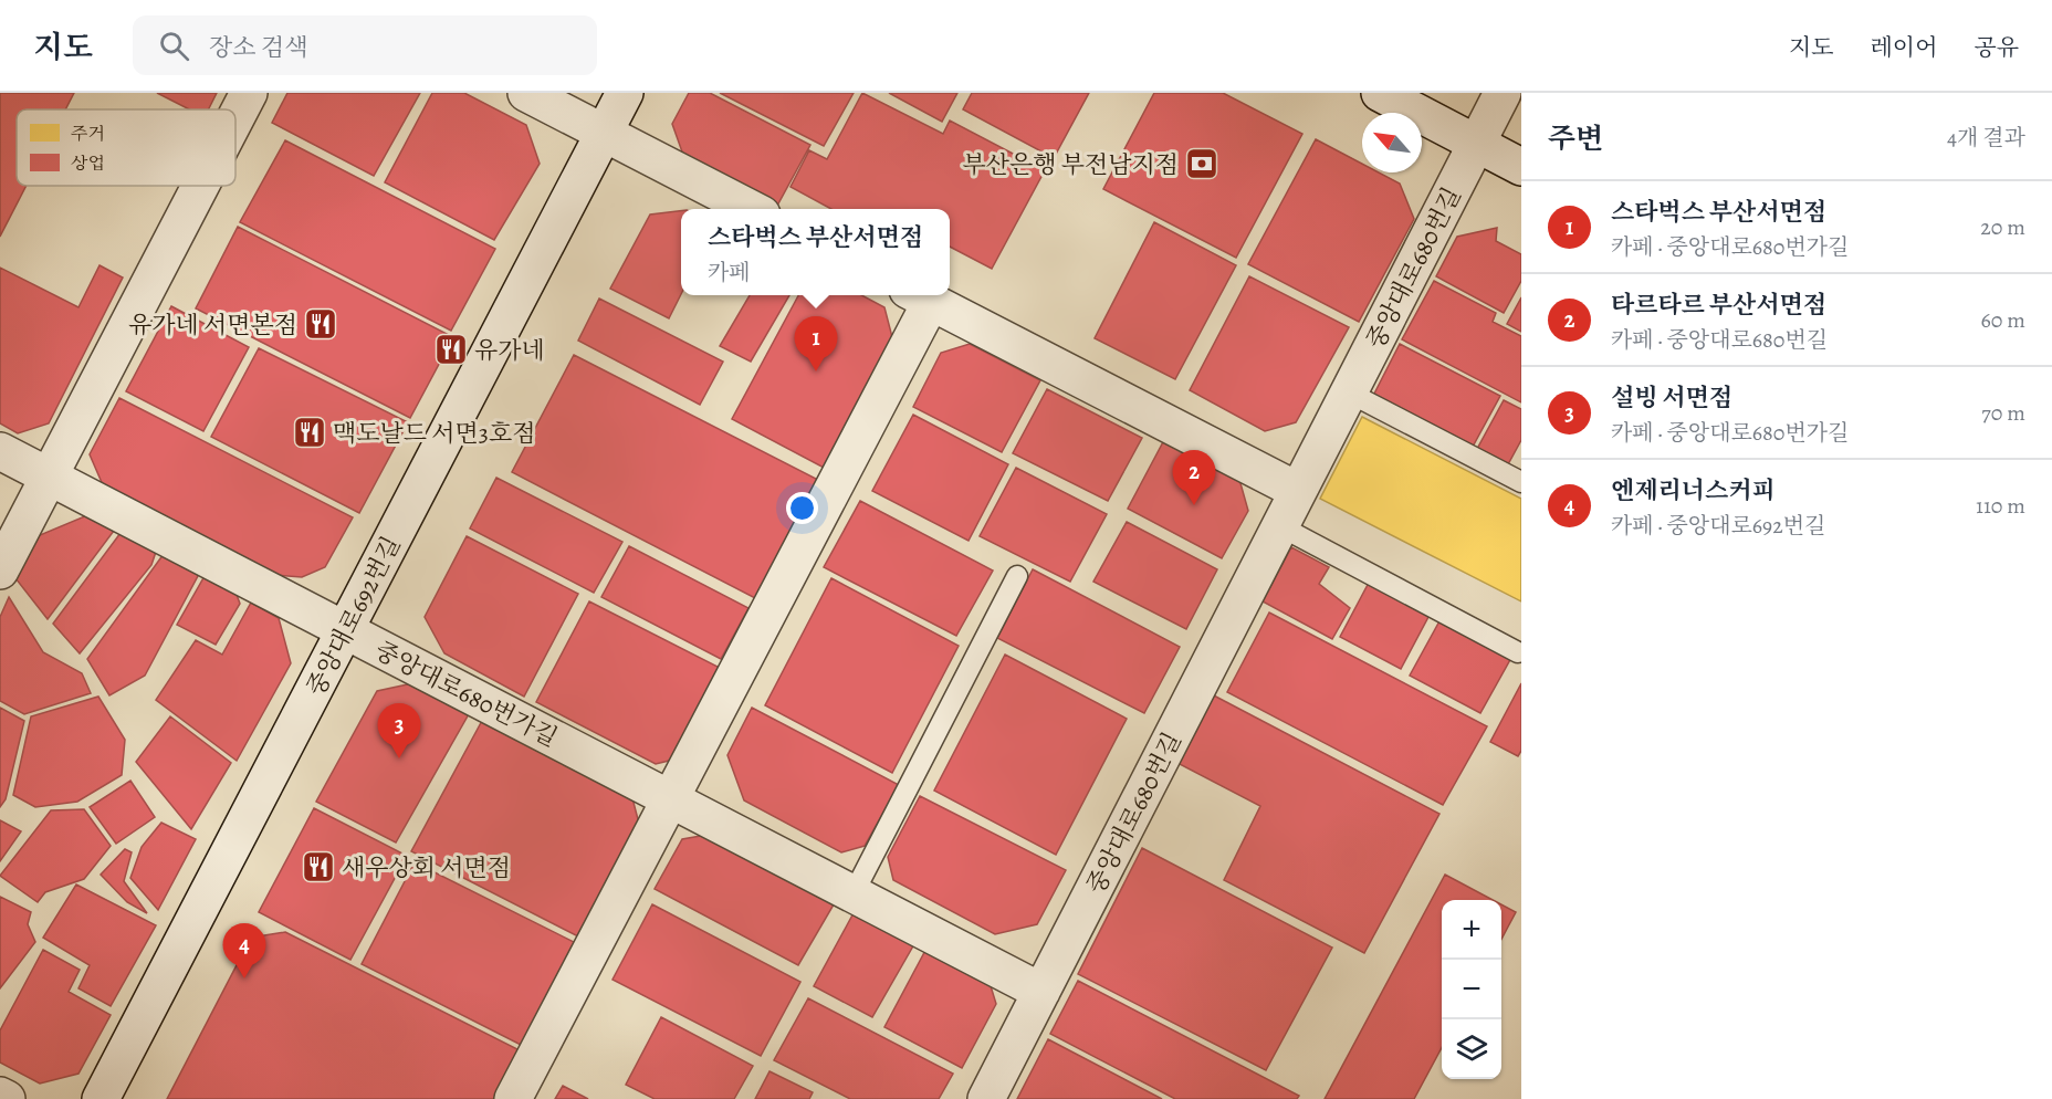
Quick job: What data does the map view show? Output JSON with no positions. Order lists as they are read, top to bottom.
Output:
{
  "streets": {
    "street": ["중앙대로680번길", "중앙대로692번길", "중앙대로680번가길"]
  },
  "crossings": [
    ["중앙대로680번길", "중앙대로680번가길"],
    ["중앙대로692번길", "중앙대로680번가길"]
  ],
  "places": {
    "bank": ["부산은행 부전남지점"],
    "restaurant": [
      "유가네 서면본점",
      "유가네",
      "맥도날드 서면3호점",
      "새우상회 서면점"
    ]
  },
  "legend": ["주거", "상업"],
  "north": "top left",
  "page": {
    "header": "지도",
    "search": "장소 검색",
    "nav": ["지도", "레이어", "공유"],
    "heading": ["주변", "4개 결과"],
    "list": [
      {
        "mark": "1",
        "name": "스타벅스 부산서면점",
        "note": "카페 · 중앙대로680번가길",
        "value": "20 m"
      },
      {
        "mark": "2",
        "name": "타르타르 부산서면점",
        "note": "카페 · 중앙대로680번길",
        "value": "60 m"
      },
      {
        "mark": "3",
        "name": "설빙 서면점",
        "note": "카페 · 중앙대로680번가길",
        "value": "70 m"
      },
      {
        "mark": "4",
        "name": "엔제리너스커피",
        "note": "카페 · 중앙대로692번길",
        "value": "110 m"
      }
    ],
    "popup": ["스타벅스 부산서면점", "카페"],
    "pins": [
      "1",
      "2",
      "3",
      "4"
    ],
    "map_buttons": ["+", "−"]
  }
}
